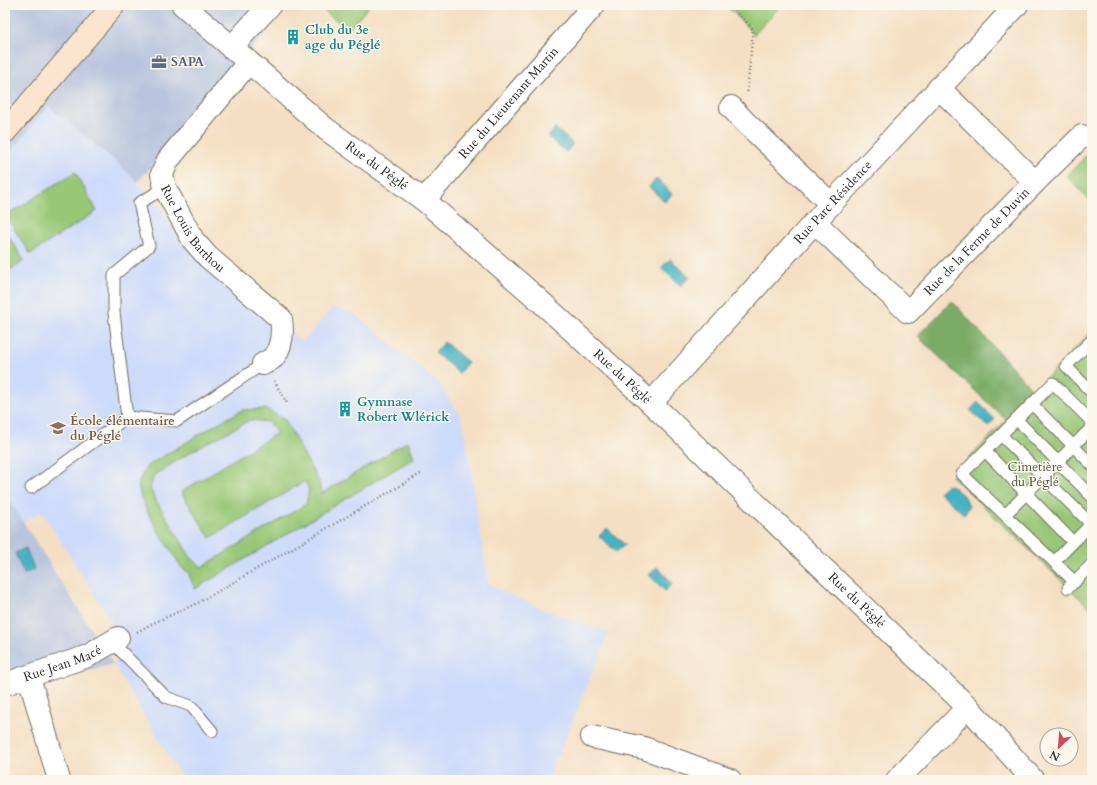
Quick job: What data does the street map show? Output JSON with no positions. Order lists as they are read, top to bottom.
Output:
{
  "streets": {
    "street": [
      "Rue du Lieutenant Martin",
      "Rue du Péglé",
      "Rue Parc Résidence",
      "Rue Louis Barthou",
      "Rue de la Ferme de Duvin",
      "Rue Jean Macé"
    ]
  },
  "crossings": [
    ["Rue du Lieutenant Martin", "Rue du Péglé"],
    ["Rue du Péglé", "Rue Parc Résidence"],
    ["Rue du Péglé", "Rue Louis Barthou"],
    ["Rue Parc Résidence", "Rue de la Ferme de Duvin"]
  ],
  "parks": ["Cimetière du Péglé"],
  "places": {
    "building": ["Club du 3e age du Péglé", "Gymnase Robert Wlérick"],
    "office": ["SAPA"],
    "school or university": ["École élémentaire du Péglé"]
  },
  "north": "bottom left"
}
